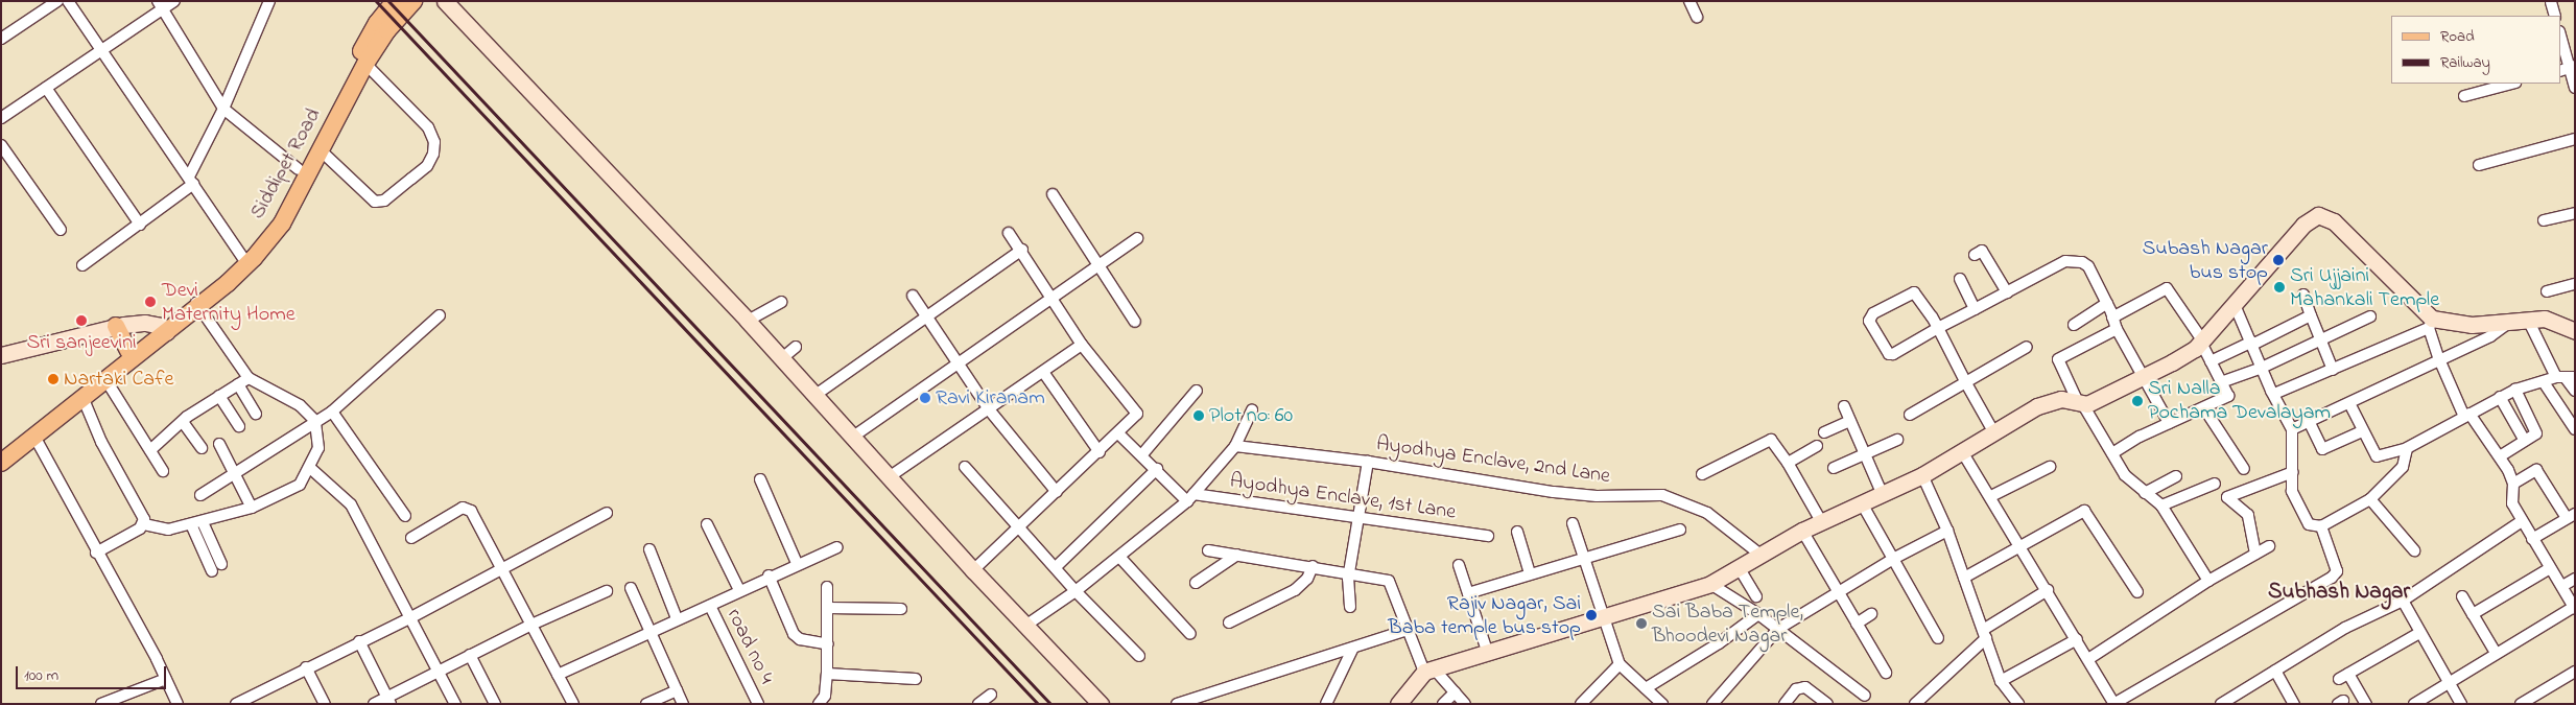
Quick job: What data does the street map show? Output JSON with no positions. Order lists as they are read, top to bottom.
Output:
{
  "streets": {
    "main road": ["Siddipet Road"],
    "street": ["Ayodhya Enclave, 2nd Lane", "Ayodhya Enclave, 1st Lane", "road no 4"]
  },
  "districts": ["Subhash Nagar"],
  "places": [
    "Subash Nagar bus stop",
    "Sri Ujjaini Mahankali Temple",
    "Devi Maternity Home",
    "Sri sanjeevini",
    "Nartaki Cafe",
    "Ravi Kiranam",
    "Sri Nalla Pochama Devalayam",
    "Plot no: 60",
    "Rajiv Nagar, Sai Baba temple bus stop",
    "Sai Baba Temple, Bhoodevi Nagar"
  ],
  "legend": ["Road", "Railway"],
  "scale_bar": "100 m"
}
